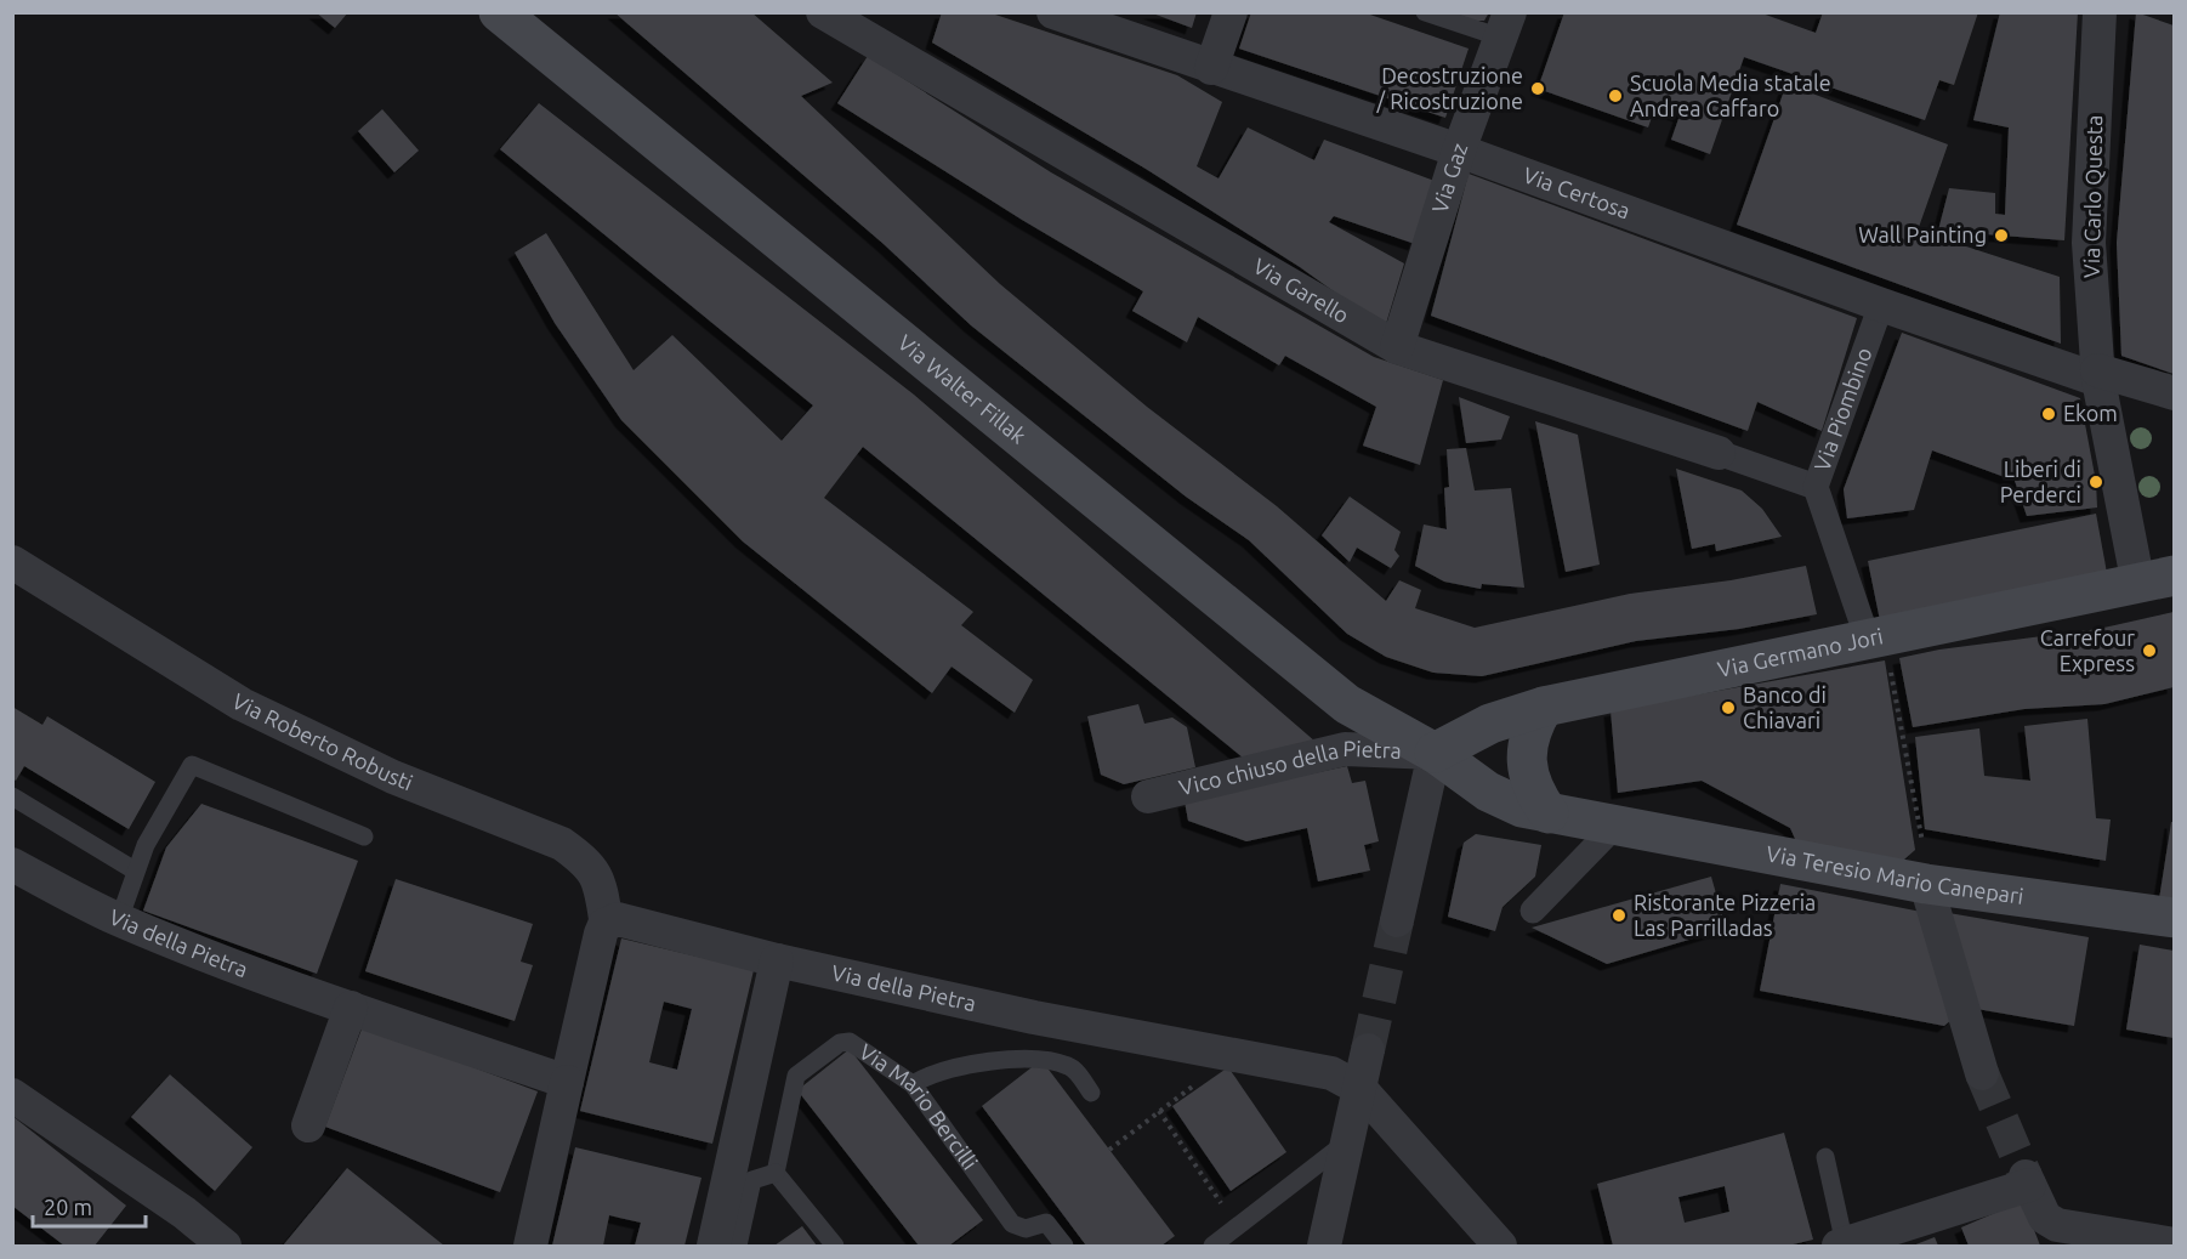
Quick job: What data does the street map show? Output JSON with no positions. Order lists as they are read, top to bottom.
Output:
{
  "streets": {
    "main road": ["Via Walter Fillak", "Via Germano Jori", "Via Teresio Mario Canepari"],
    "street": [
      "Via Gaz",
      "Via Certosa",
      "Via Carlo Questa",
      "Via Garello",
      "Via Piombino",
      "Via Roberto Robusti",
      "Vico chiuso della Pietra",
      "Via della Pietra"
    ],
    "lane": ["Via Mario Bercilli"]
  },
  "crossings": [
    ["Via Gaz", "Via Certosa"],
    ["Via Gaz", "Via Garello"],
    ["Via Certosa", "Via Carlo Questa"],
    ["Via Certosa", "Via Piombino"],
    ["Via Carlo Questa", "Via Germano Jori"],
    ["Via Garello", "Via Piombino"],
    ["Via Walter Fillak", "Via Germano Jori"],
    ["Via Walter Fillak", "Vico chiuso della Pietra"],
    ["Via Walter Fillak", "Via Teresio Mario Canepari"],
    ["Via Piombino", "Via Germano Jori"],
    ["Via Germano Jori", "Vico chiuso della Pietra"],
    ["Via Germano Jori", "Via Teresio Mario Canepari"],
    ["Via Roberto Robusti", "Via della Pietra"],
    ["Vico chiuso della Pietra", "Via Teresio Mario Canepari"]
  ],
  "places": [
    "Decostruzione / Ricostruzione",
    "Scuola Media statale Andrea Caffaro",
    "Wall Painting",
    "Ekom",
    "Liberi di Perderci",
    "Carrefour Express",
    "Banco di Chiavari",
    "Ristorante Pizzeria Las Parrilladas"
  ],
  "scale_bar": "20 m"
}
